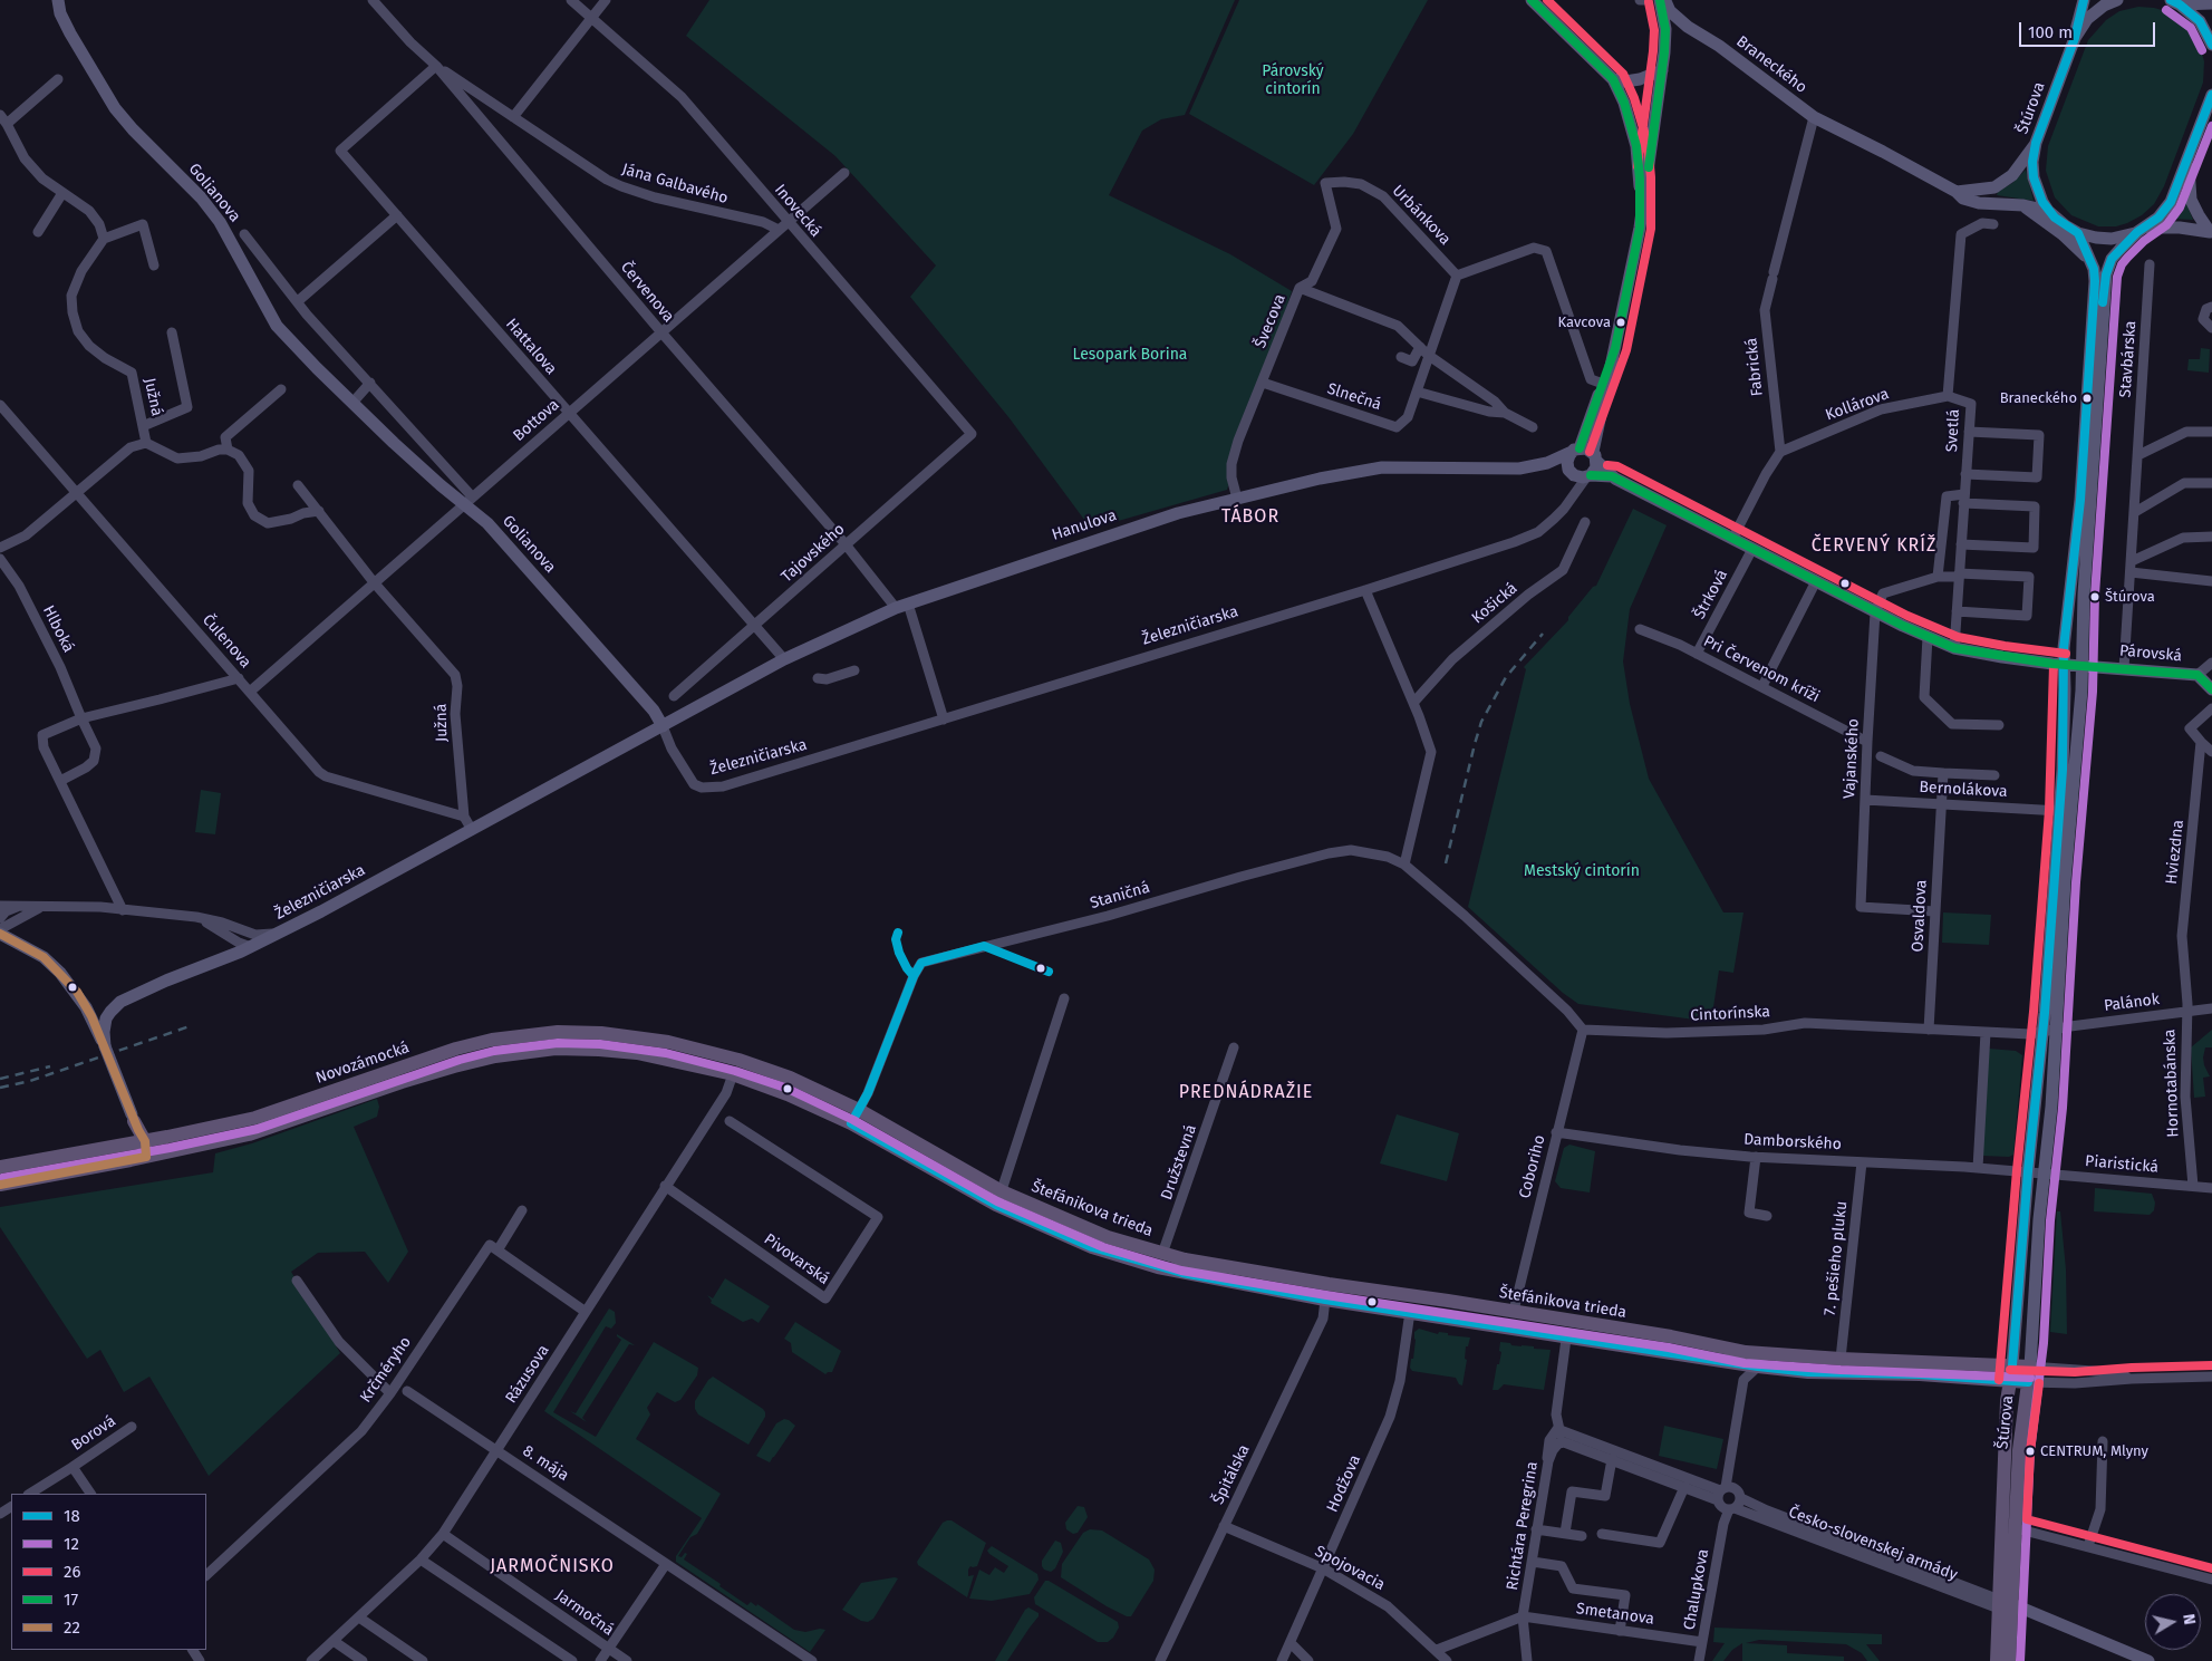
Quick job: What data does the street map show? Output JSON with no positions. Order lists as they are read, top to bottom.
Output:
{
  "streets": {
    "main road": ["Štúrova", "Novozámocká", "Štefánikova trieda"],
    "street": [
      "Braneckého",
      "Jána Galbavého",
      "Golianova",
      "Inovecká",
      "Urbánkova",
      "Červenova",
      "Švecova",
      "Hattalova",
      "Stavbárska",
      "Fabrická",
      "Južná",
      "Slnečná",
      "Kollárova",
      "Bottova",
      "Svetlá",
      "Hanulova",
      "Tajovského",
      "Štrková",
      "Košická",
      "Železničiarska",
      "Hlboká",
      "Čulenova",
      "Párovská",
      "Pri Červenom kríži",
      "Vajanského",
      "Bernolákova",
      "Hviezdna",
      "Staničná",
      "Osvaldova",
      "Palánok",
      "Cintorínska",
      "Hornotabánska",
      "Damborského",
      "Družstevná",
      "Piaristická",
      "Coboriho",
      "7. pešieho pluku",
      "Pivovarská",
      "Krčméryho",
      "Rázusova",
      "Borová",
      "8. mája",
      "Špitálska",
      "Hodžova",
      "Richtára Peregrina",
      "Česko-slovenskej armády",
      "Spojovacia",
      "Chalupkova",
      "Jarmočná",
      "Smetanova"
    ]
  },
  "crossings": [
    ["Braneckého", "Štúrova"],
    ["Braneckého", "Fabrická"],
    ["Štúrova", "Párovská"],
    ["Štúrova", "Palánok"],
    ["Štúrova", "Piaristická"],
    ["Štúrova", "Štefánikova trieda"],
    ["Štúrova", "Česko-slovenskej armády"],
    ["Jána Galbavého", "Červenova"],
    ["Jána Galbavého", "Hattalova"],
    ["Jána Galbavého", "Bottova"],
    ["Golianova", "Bottova"],
    ["Golianova", "Hanulova"],
    ["Golianova", "Železničiarska"],
    ["Inovecká", "Bottova"],
    ["Inovecká", "Tajovského"],
    ["Urbánkova", "Švecova"],
    ["Urbánkova", "Slnečná"],
    ["Červenova", "Hattalova"],
    ["Červenova", "Bottova"],
    ["Červenova", "Hanulova"],
    ["Červenova", "Tajovského"],
    ["Švecova", "Slnečná"],
    ["Hattalova", "Bottova"],
    ["Hattalova", "Hanulova"],
    ["Hattalova", "Tajovského"],
    ["Stavbárska", "Párovská"],
    ["Fabrická", "Kollárova"],
    ["Južná", "Bottova"],
    ["Južná", "Čulenova"],
    ["Kollárova", "Svetlá"],
    ["Bottova", "Čulenova"],
    ["Svetlá", "Párovská"],
    ["Hanulova", "Železničiarska"],
    ["Štrková", "Párovská"],
    ["Štrková", "Pri Červenom kríži"],
    ["Párovská", "Vajanského"],
    ["Pri Červenom kríži", "Vajanského"],
    ["Vajanského", "Bernolákova"],
    ["Vajanského", "Osvaldova"],
    ["Bernolákova", "Osvaldova"],
    ["Hviezdna", "Palánok"],
    ["Hviezdna", "Hornotabánska"],
    ["Staničná", "Cintorínska"],
    ["Staničná", "Coboriho"],
    ["Staničná", "Štefánikova trieda"],
    ["Osvaldova", "Cintorínska"],
    ["Palánok", "Cintorínska"],
    ["Palánok", "Hornotabánska"],
    ["Cintorínska", "Coboriho"],
    ["Novozámocká", "Štefánikova trieda"],
    ["Novozámocká", "Rázusova"],
    ["Hornotabánska", "Piaristická"],
    ["Damborského", "Piaristická"],
    ["Damborského", "Coboriho"],
    ["Damborského", "7. pešieho pluku"],
    ["Družstevná", "Štefánikova trieda"],
    ["Coboriho", "Štefánikova trieda"],
    ["Štefánikova trieda", "7. pešieho pluku"],
    ["Štefánikova trieda", "Rázusova"],
    ["Štefánikova trieda", "Špitálska"],
    ["Štefánikova trieda", "Hodžova"],
    ["Pivovarská", "Rázusova"],
    ["Rázusova", "8. mája"],
    ["Rázusova", "Jarmočná"],
    ["Špitálska", "Spojovacia"],
    ["Hodžova", "Spojovacia"],
    ["Richtára Peregrina", "Česko-slovenskej armády"],
    ["Richtára Peregrina", "Smetanova"],
    ["Česko-slovenskej armády", "Chalupkova"],
    ["Chalupkova", "Smetanova"]
  ],
  "districts": [
    "TÁBOR",
    "ČERVENÝ KRÍŽ",
    "PREDNÁDRAŽIE",
    "JARMOČNISKO"
  ],
  "parks": ["Párovský cintorín", "Lesopark Borina", "Mestský cintorín"],
  "places": [
    "Kavcova",
    "Braneckého",
    "Štúrova",
    "CENTRUM, Mlyny"
  ],
  "lines": [
    "transit line 18",
    "transit line 26",
    "transit line 17",
    "transit line 12",
    "transit line 22"
  ],
  "legend": [
    "18",
    "12",
    "26",
    "17",
    "22"
  ],
  "scale_bar": "100 m",
  "north": "right"
}
